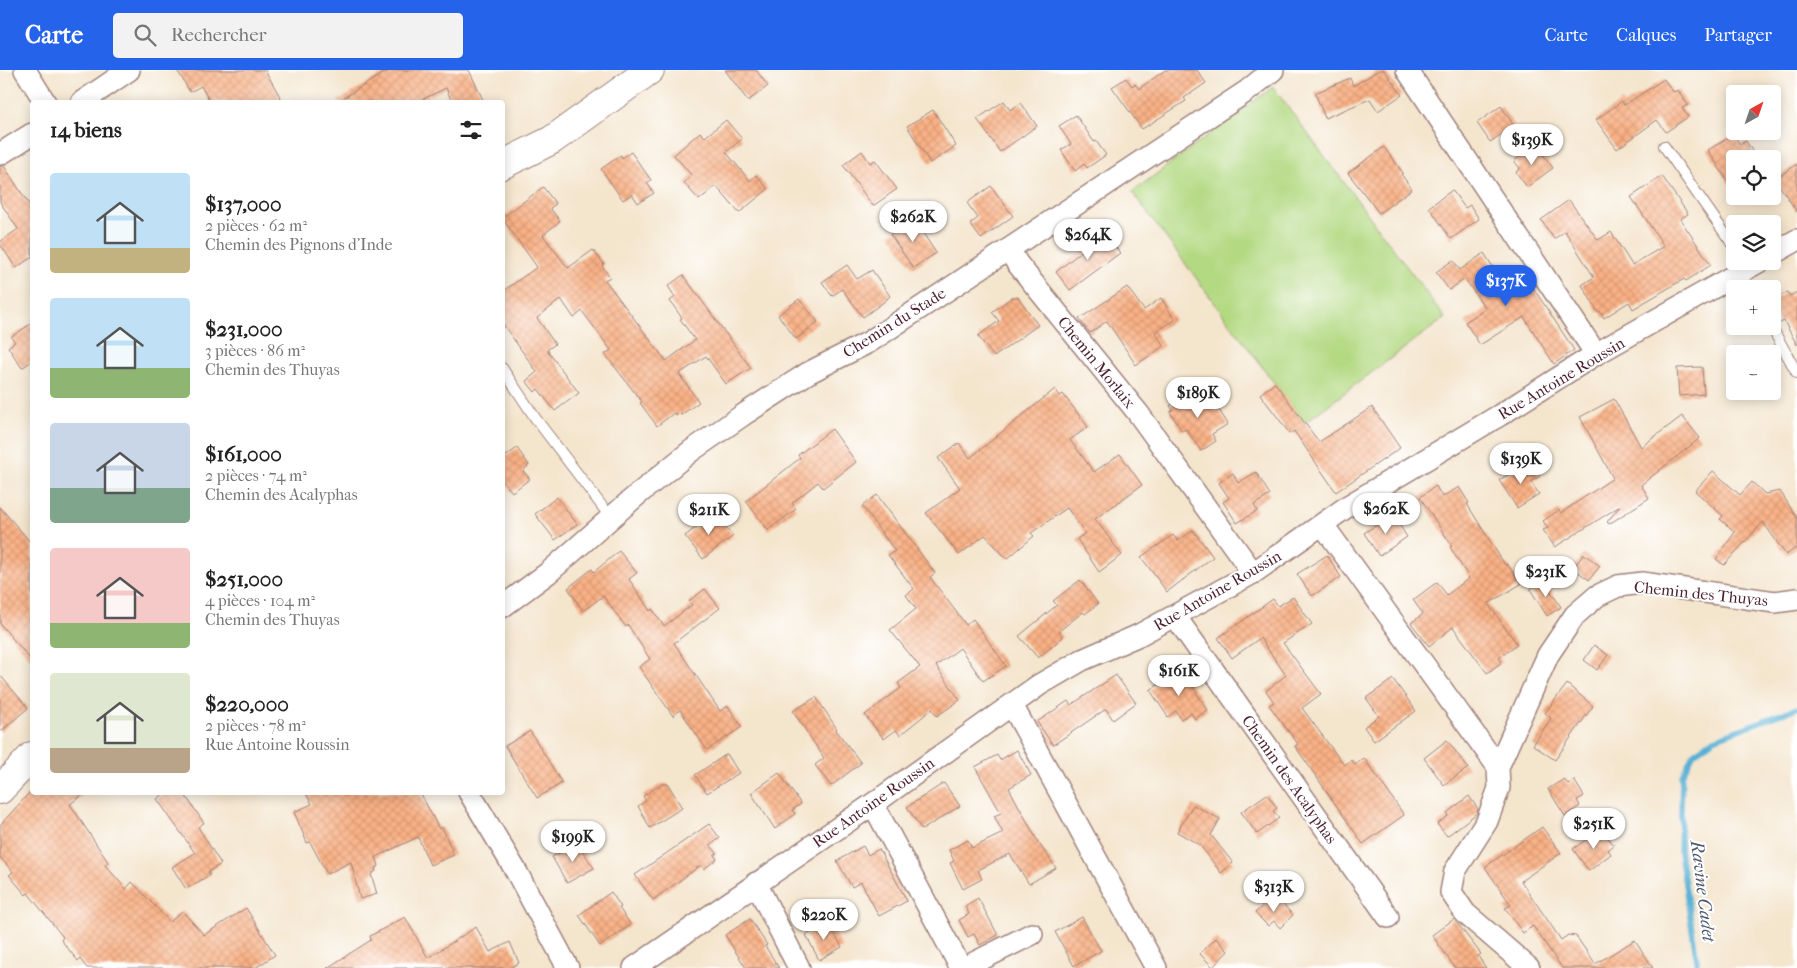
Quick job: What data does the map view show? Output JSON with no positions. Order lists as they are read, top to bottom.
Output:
{
  "streets": {
    "street": [
      "Chemin du Stade",
      "Chemin Morlaix",
      "Rue Antoine Roussin",
      "Chemin des Thuyas",
      "Chemin des Acalyphas"
    ]
  },
  "crossings": [
    ["Chemin du Stade", "Chemin Morlaix"],
    ["Chemin Morlaix", "Rue Antoine Roussin"],
    ["Rue Antoine Roussin", "Chemin des Acalyphas"]
  ],
  "water": ["Ravine Cadet"],
  "north": "top right",
  "page": {
    "header": "Carte",
    "search": "Rechercher",
    "nav": ["Carte", "Calques", "Partager"],
    "map_buttons": ["+", "−"],
    "heading": "14 biens",
    "price": [
      "$139K",
      "$262K",
      "$264K",
      "$137K",
      "$189K",
      "$139K",
      "$262K",
      "$211K",
      "$231K",
      "$161K",
      "$251K",
      "$199K",
      "$313K",
      "$220K"
    ],
    "list": [
      {
        "name": "$137,000",
        "note": "2 pièces · 62 m² · Chemin des Pignons d'Inde"
      },
      {
        "name": "$231,000",
        "note": "3 pièces · 86 m² · Chemin des Thuyas"
      },
      {
        "name": "$161,000",
        "note": "2 pièces · 74 m² · Chemin des Acalyphas"
      },
      {
        "name": "$251,000",
        "note": "4 pièces · 104 m² · Chemin des Thuyas"
      },
      {
        "name": "$220,000",
        "note": "2 pièces · 78 m² · Rue Antoine Roussin"
      }
    ]
  }
}
